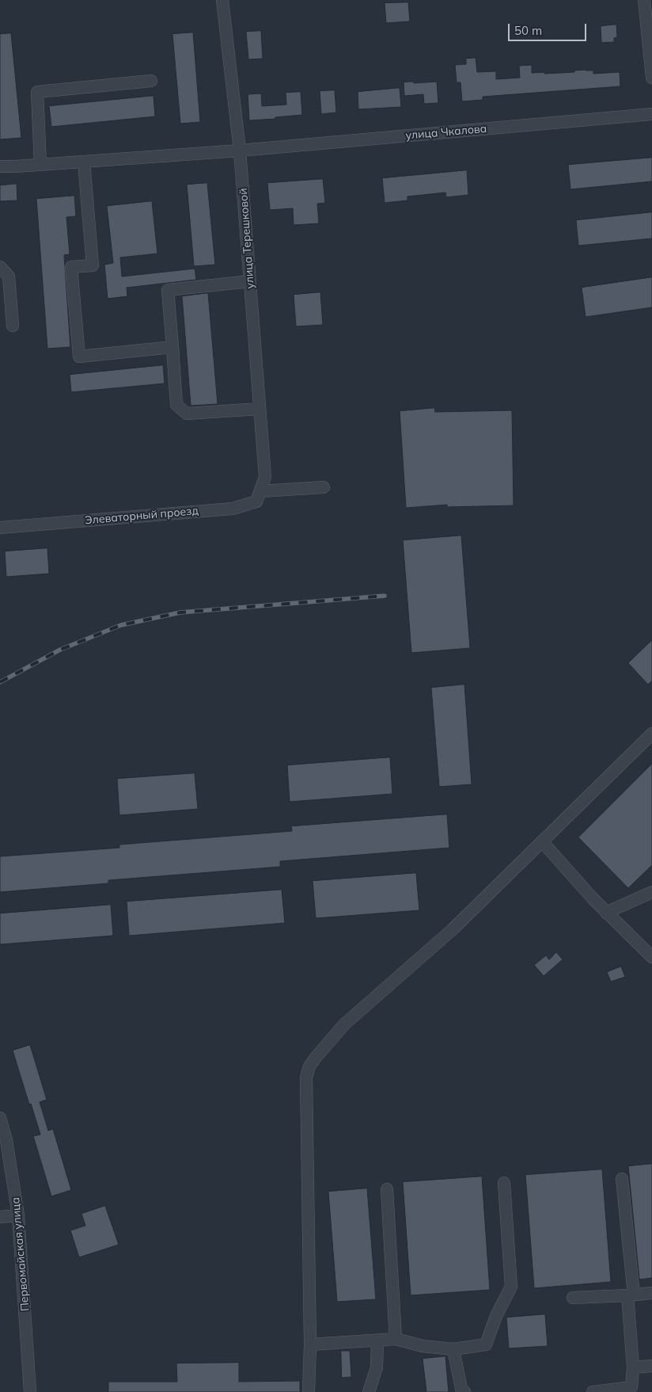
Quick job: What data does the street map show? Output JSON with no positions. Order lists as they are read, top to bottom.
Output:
{
  "streets": {
    "street": [
      "улица Чкалова",
      "улица Терешковой",
      "Элеваторный проезд",
      "Первомайская улица"
    ]
  },
  "crossings": [
    ["улица Чкалова", "улица Терешковой"],
    ["улица Терешковой", "Элеваторный проезд"]
  ],
  "scale_bar": "50 m"
}
